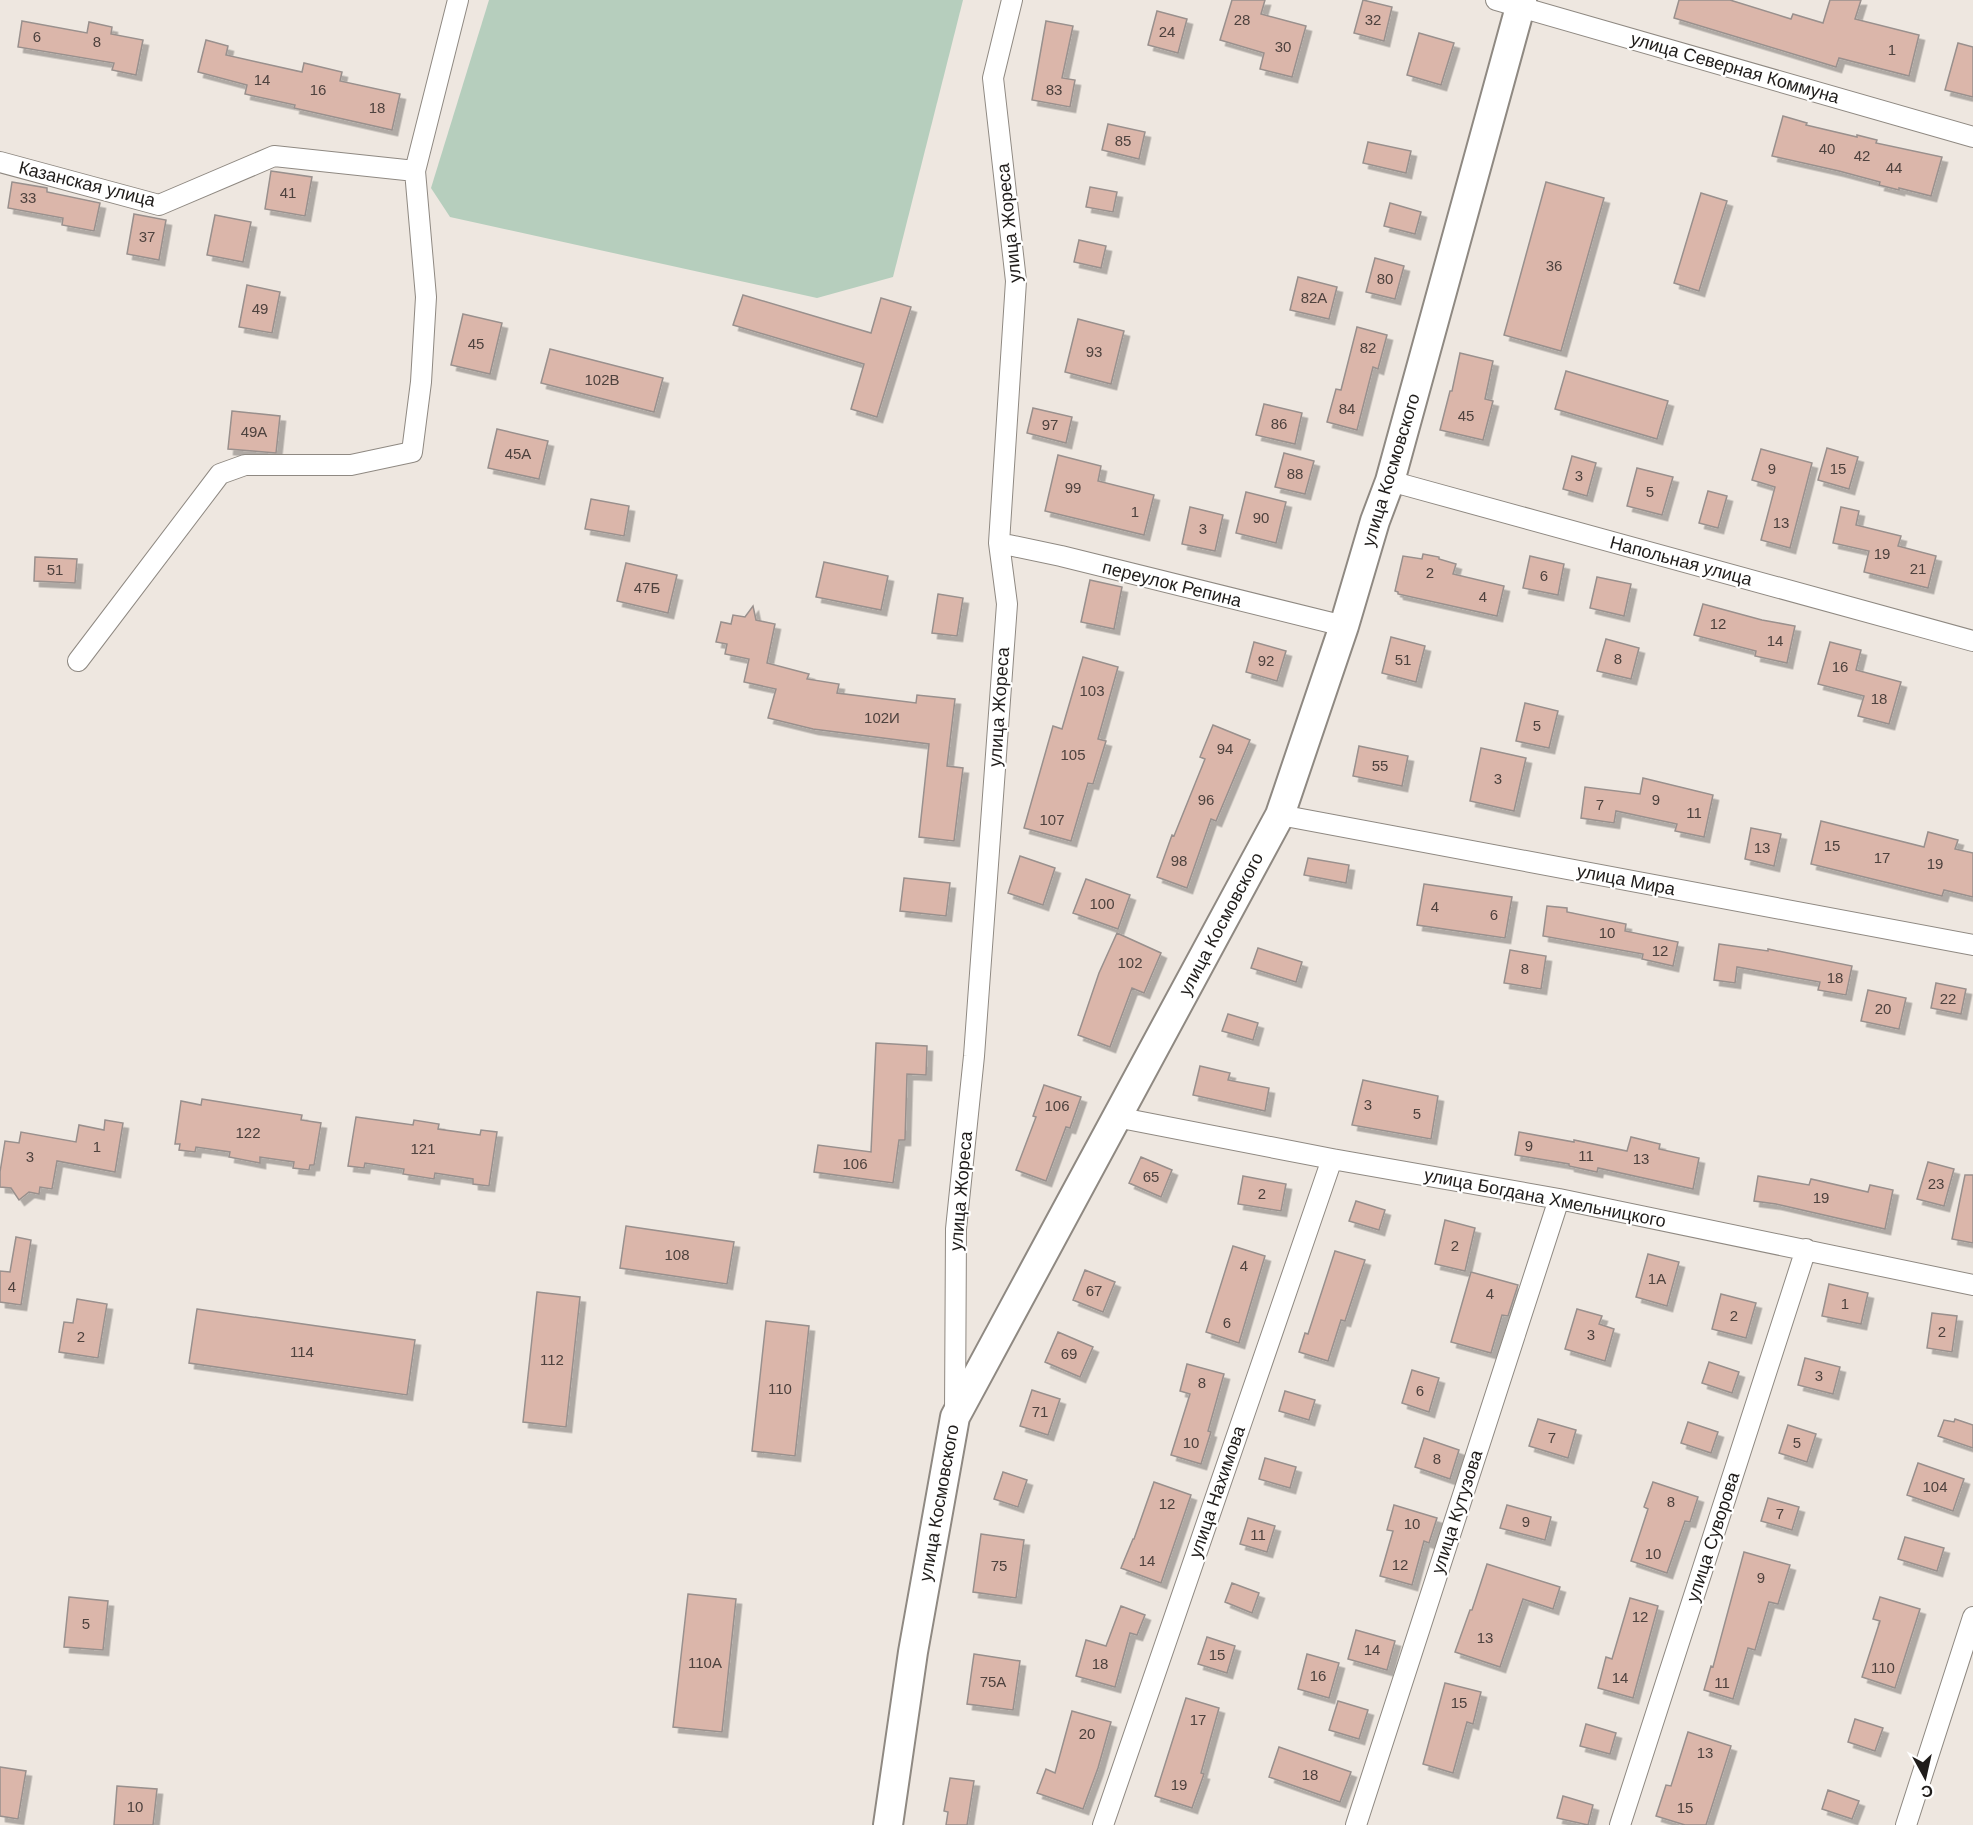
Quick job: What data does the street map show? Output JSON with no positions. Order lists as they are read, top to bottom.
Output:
{
  "streets": {
    "main road": ["улица Космовского"],
    "street": [
      "улица Северная Коммуна",
      "Казанская улица",
      "улица Жореса",
      "Напольная улица",
      "переулок Репина",
      "улица Мира",
      "улица Богдана Хмельницкого",
      "улица Нахимова",
      "улица Кутузова",
      "улица Суворова"
    ]
  },
  "crossings": [
    ["улица Северная Коммуна", "улица Космовского"],
    ["улица Жореса", "улица Космовского"],
    ["улица Жореса", "переулок Репина"],
    ["улица Космовского", "Напольная улица"],
    ["улица Космовского", "переулок Репина"],
    ["улица Космовского", "улица Мира"],
    ["улица Космовского", "улица Богдана Хмельницкого"],
    ["улица Богдана Хмельницкого", "улица Нахимова"],
    ["улица Богдана Хмельницкого", "улица Кутузова"],
    ["улица Богдана Хмельницкого", "улица Суворова"]
  ],
  "house_numbers": [
    "28",
    "32",
    "24",
    "6",
    "8",
    "30",
    "1",
    "14",
    "16",
    "83",
    "18",
    "85",
    "40",
    "42",
    "44",
    "41",
    "33",
    "37",
    "36",
    "80",
    "82А",
    "49",
    "45",
    "82",
    "93",
    "102В",
    "84",
    "45",
    "86",
    "97",
    "49А",
    "45А",
    "9",
    "15",
    "88",
    "3",
    "99",
    "5",
    "1",
    "90",
    "13",
    "3",
    "19",
    "21",
    "51",
    "2",
    "6",
    "47Б",
    "4",
    "12",
    "14",
    "8",
    "51",
    "92",
    "16",
    "103",
    "18",
    "102И",
    "5",
    "94",
    "105",
    "55",
    "3",
    "96",
    "9",
    "7",
    "11",
    "107",
    "15",
    "13",
    "17",
    "98",
    "19",
    "100",
    "4",
    "6",
    "10",
    "12",
    "102",
    "8",
    "18",
    "22",
    "20",
    "3",
    "106",
    "5",
    "122",
    "9",
    "1",
    "121",
    "11",
    "3",
    "13",
    "106",
    "65",
    "23",
    "2",
    "19",
    "2",
    "108",
    "4",
    "1А",
    "4",
    "67",
    "4",
    "1",
    "2",
    "6",
    "2",
    "3",
    "2",
    "114",
    "69",
    "112",
    "3",
    "8",
    "110",
    "6",
    "71",
    "7",
    "10",
    "5",
    "8",
    "104",
    "8",
    "12",
    "7",
    "9",
    "10",
    "11",
    "10",
    "14",
    "12",
    "75",
    "9",
    "12",
    "5",
    "13",
    "14",
    "15",
    "110А",
    "18",
    "110",
    "16",
    "14",
    "75А",
    "11",
    "15",
    "17",
    "20",
    "13",
    "18",
    "19",
    "10",
    "15"
  ],
  "north": "bottom"
}
